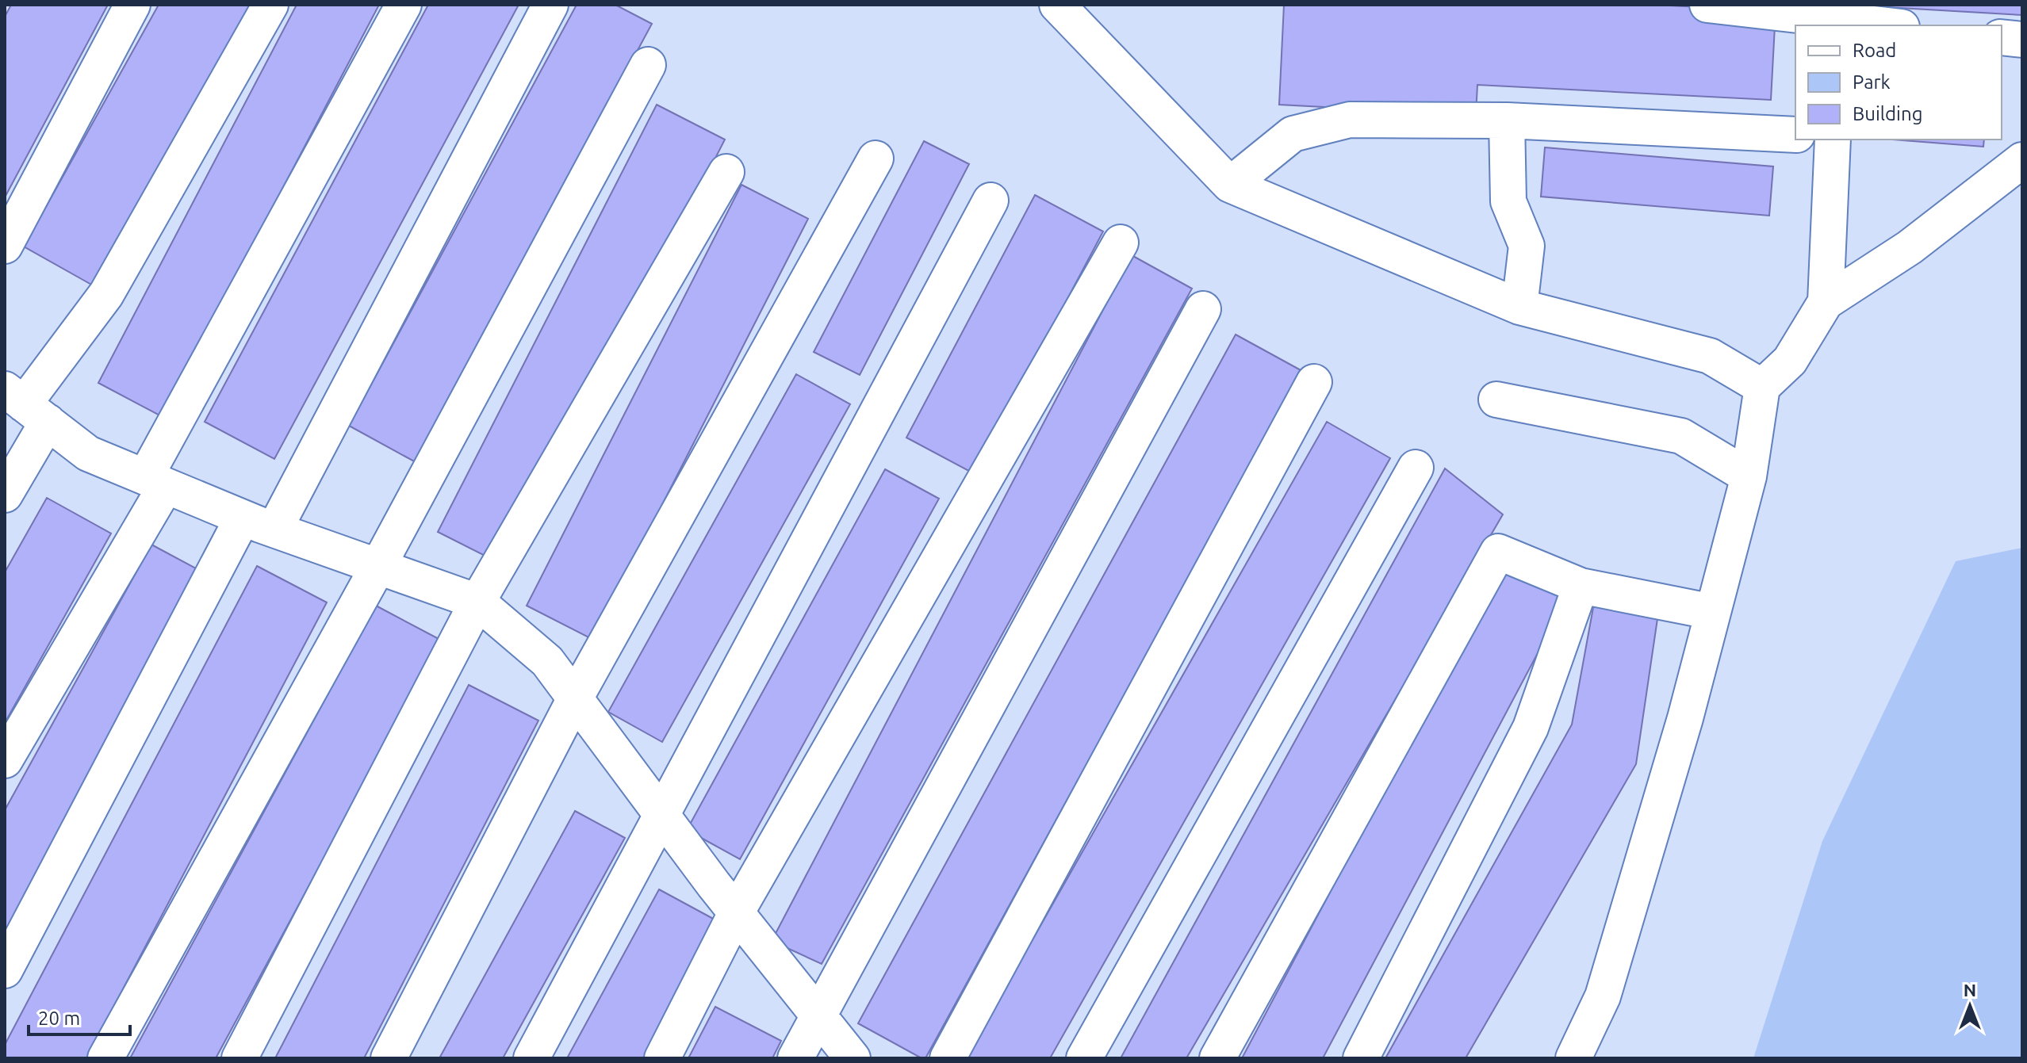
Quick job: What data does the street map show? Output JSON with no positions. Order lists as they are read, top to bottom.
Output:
{
  "legend": ["Road", "Park", "Building"],
  "scale_bar": "20 m",
  "north": "top"
}
